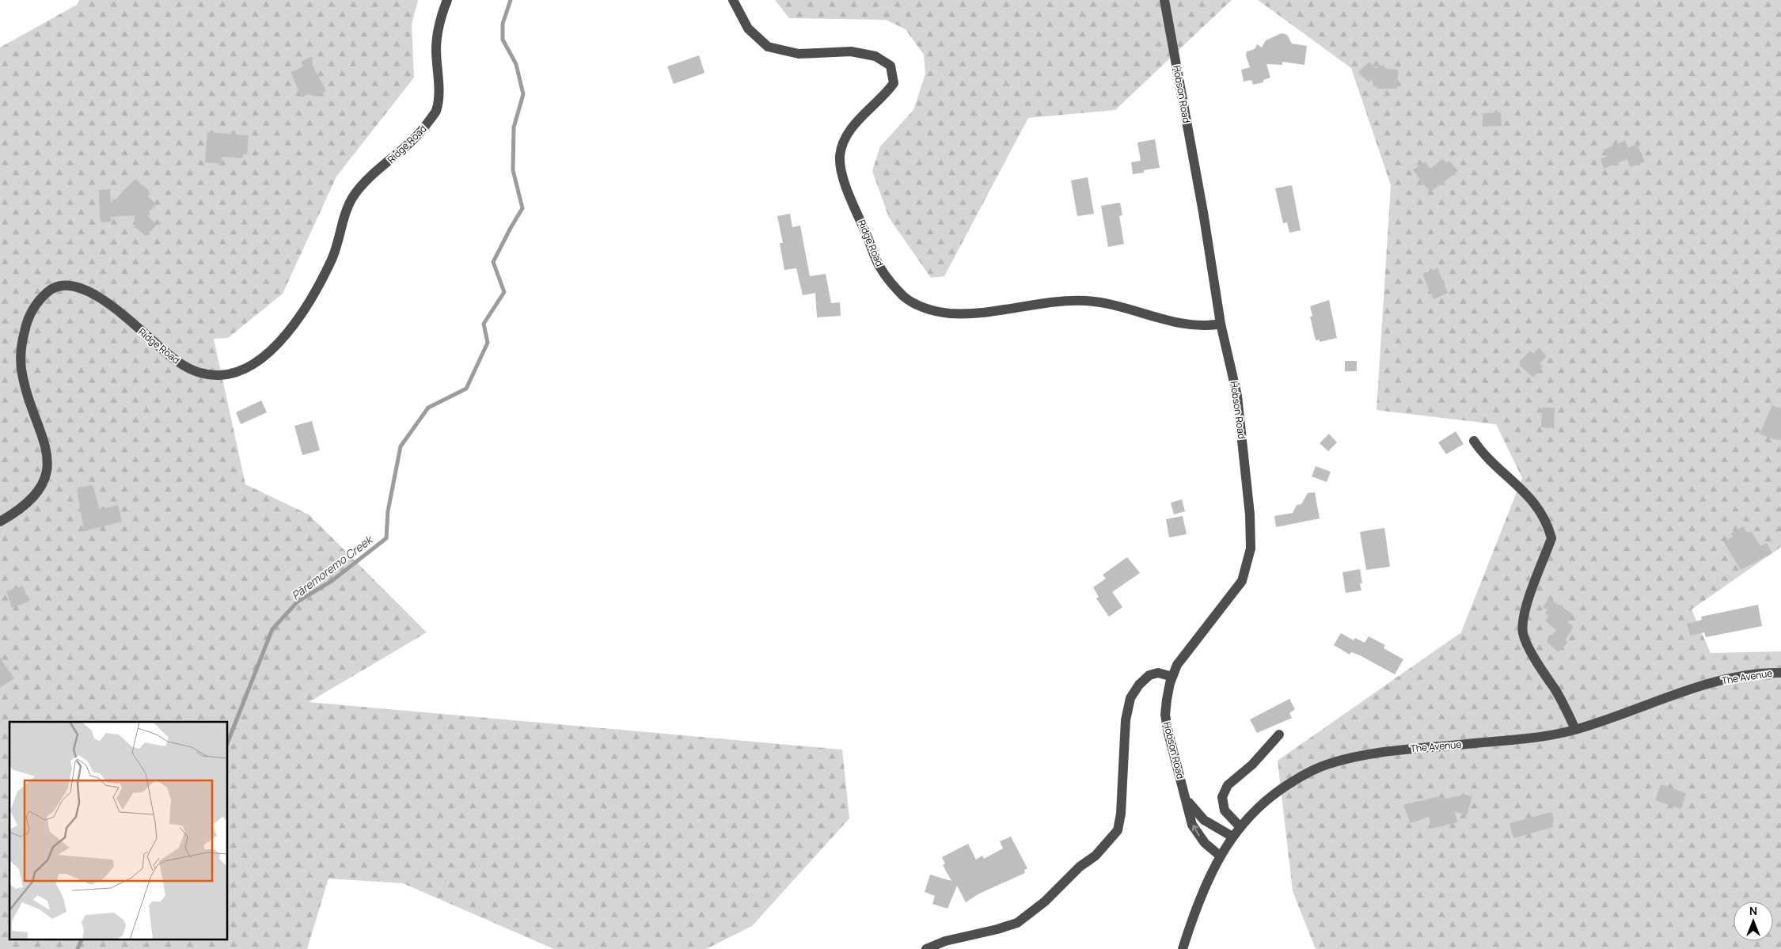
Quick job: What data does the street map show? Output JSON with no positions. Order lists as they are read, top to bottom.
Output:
{
  "streets": {
    "street": ["Hobson Road", "Ridge Road", "The Avenue"]
  },
  "crossings": [
    ["Hobson Road", "Ridge Road"],
    ["Hobson Road", "The Avenue"]
  ],
  "water": ["Pāremoremo Creek"],
  "north": "top"
}
